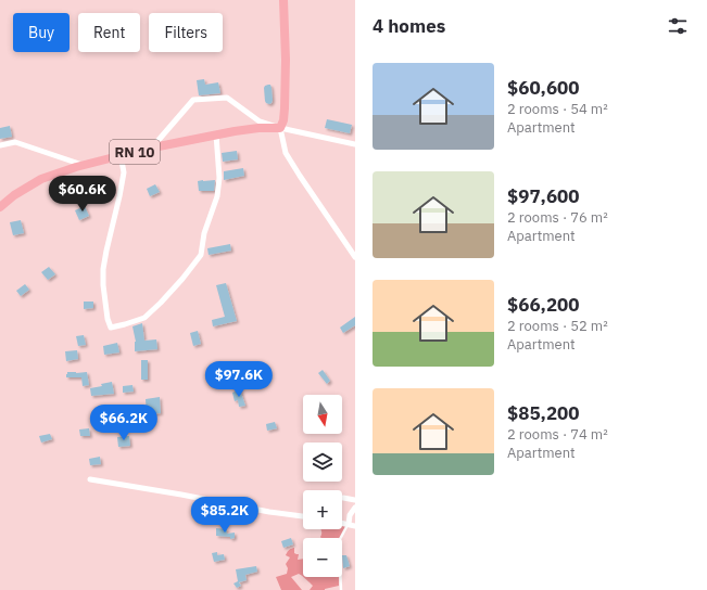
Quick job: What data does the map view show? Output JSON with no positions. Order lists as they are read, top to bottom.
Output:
{
  "streets": {
    "main road": ["RN 10"]
  },
  "north": "bottom",
  "page": {
    "heading": "4 homes",
    "chip": ["Buy", "Rent", "Filters"],
    "list": [
      {
        "name": "$60,600",
        "note": "2 rooms · 54 m² · Apartment"
      },
      {
        "name": "$97,600",
        "note": "2 rooms · 76 m² · Apartment"
      },
      {
        "name": "$66,200",
        "note": "2 rooms · 52 m² · Apartment"
      },
      {
        "name": "$85,200",
        "note": "2 rooms · 74 m² · Apartment"
      }
    ],
    "price": [
      "$60.6K",
      "$97.6K",
      "$66.2K",
      "$85.2K"
    ],
    "map_buttons": ["+", "−"]
  }
}
